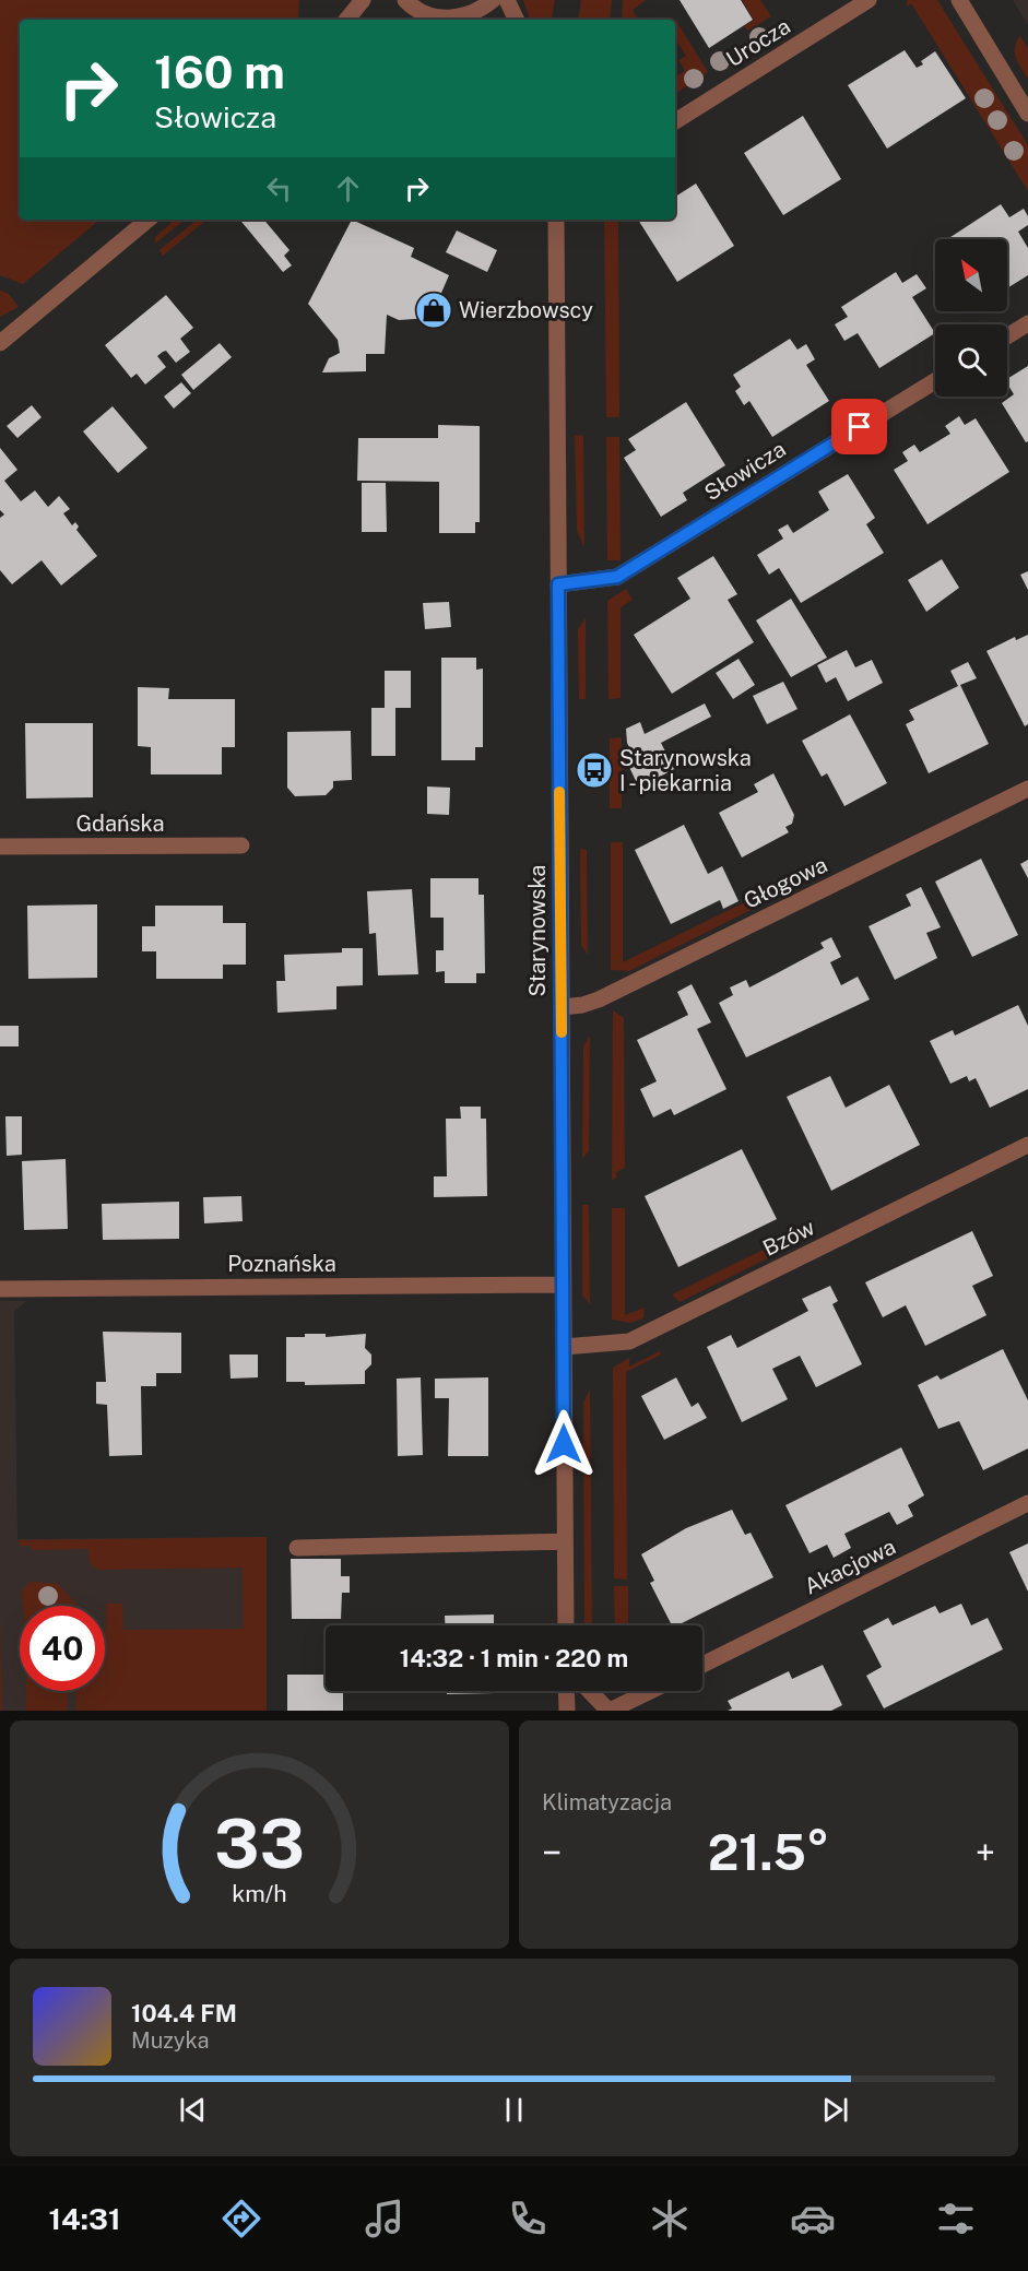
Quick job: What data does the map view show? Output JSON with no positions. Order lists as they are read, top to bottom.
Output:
{
  "streets": {
    "street": [
      "Urocza",
      "Słowicza",
      "Gdańska",
      "Głogowa",
      "Starynowska",
      "Bzów",
      "Poznańska",
      "Akacjowa"
    ]
  },
  "crossings": [
    ["Słowicza", "Starynowska"],
    ["Głogowa", "Starynowska"],
    ["Starynowska", "Bzów"],
    ["Starynowska", "Poznańska"]
  ],
  "places": {
    "shop": ["Wierzbowscy"],
    "bus stop": ["Starynowska I - piekarnia"]
  },
  "north": "top left",
  "page": {
    "turn": ["160 m", "Słowicza"],
    "limit": "40",
    "trip": "14:32 · 1 min · 220 m",
    "tile": "Klimatyzacja",
    "heat": ["−", "21.5°", "+"],
    "song": ["104.4 FM", "Muzyka"],
    "tabs": "14:31",
    "gauge": ["33", "km/h"]
  }
}
